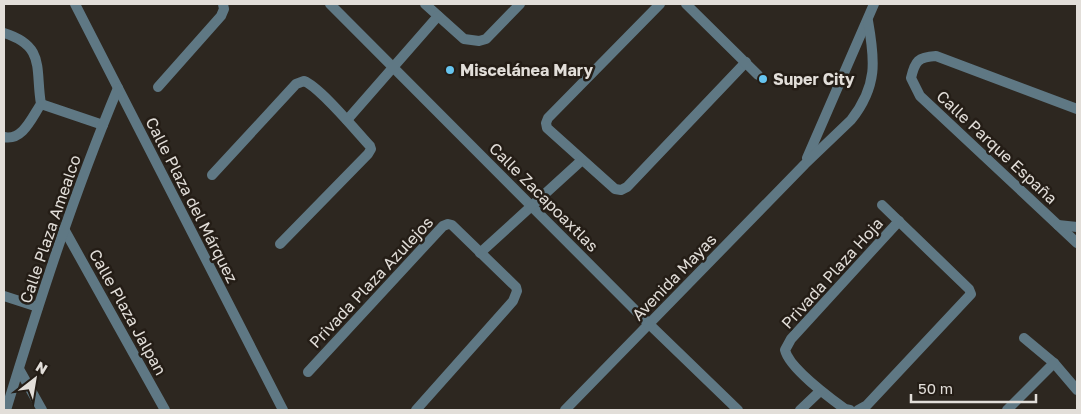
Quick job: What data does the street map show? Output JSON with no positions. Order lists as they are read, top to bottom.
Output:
{
  "streets": {
    "street": [
      "Calle Parque España",
      "Calle Zacapoaxtlas",
      "Calle Plaza del Márquez",
      "Calle Plaza Amealco",
      "Privada Plaza Hoja",
      "Avenida Mayas",
      "Privada Plaza Azulejos",
      "Calle Plaza Jalpan"
    ]
  },
  "crossings": [
    ["Calle Zacapoaxtlas", "Avenida Mayas"],
    ["Calle Plaza del Márquez", "Calle Plaza Amealco"],
    ["Calle Plaza Amealco", "Calle Plaza Jalpan"]
  ],
  "places": ["Miscelánea Mary", "Super City"],
  "scale_bar": "50 m",
  "north": "top right"
}
